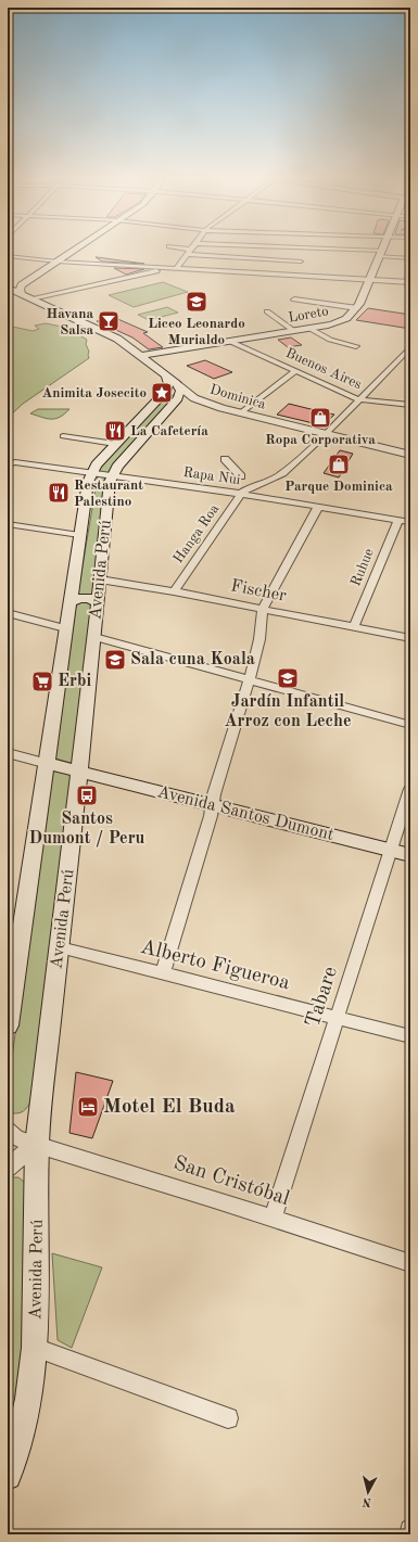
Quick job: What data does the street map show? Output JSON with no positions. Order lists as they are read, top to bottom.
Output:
{
  "streets": {
    "main road": [
      "Loreto",
      "Dominica",
      "Avenida Perú",
      "Avenida Santos Dumont"
    ],
    "street": [
      "Buenos Aires",
      "Rapa Nui",
      "Hanga Roa",
      "Ruhue",
      "Fischer",
      "Alberto Figueroa",
      "Tabare",
      "San Cristóbal"
    ]
  },
  "crossings": [
    ["Loreto", "Buenos Aires"],
    ["Loreto", "Dominica"],
    ["Dominica", "Avenida Perú"],
    ["Rapa Nui", "Hanga Roa"],
    ["Rapa Nui", "Ruhue"],
    ["Rapa Nui", "Avenida Perú"],
    ["Hanga Roa", "Fischer"],
    ["Ruhue", "Fischer"],
    ["Avenida Perú", "Fischer"],
    ["Avenida Perú", "Avenida Santos Dumont"],
    ["Avenida Perú", "Alberto Figueroa"],
    ["Avenida Perú", "San Cristóbal"],
    ["Avenida Santos Dumont", "Tabare"],
    ["Alberto Figueroa", "Tabare"],
    ["Tabare", "San Cristóbal"]
  ],
  "places": {
    "school or university": ["Liceo Leonardo Murialdo", "Sala cuna Koala", "Jardín Infantil Arroz con Leche"],
    "bar": ["Havana Salsa"],
    "place": ["Animita Josecito"],
    "shop": ["Ropa Corporativa", "Parque Dominica"],
    "restaurant": ["La Cafetería", "Restaurant Palestino"],
    "supermarket": ["Erbi"],
    "bus stop": ["Santos Dumont / Peru"],
    "hotel": ["Motel El Buda"]
  },
  "north": "bottom"
}
